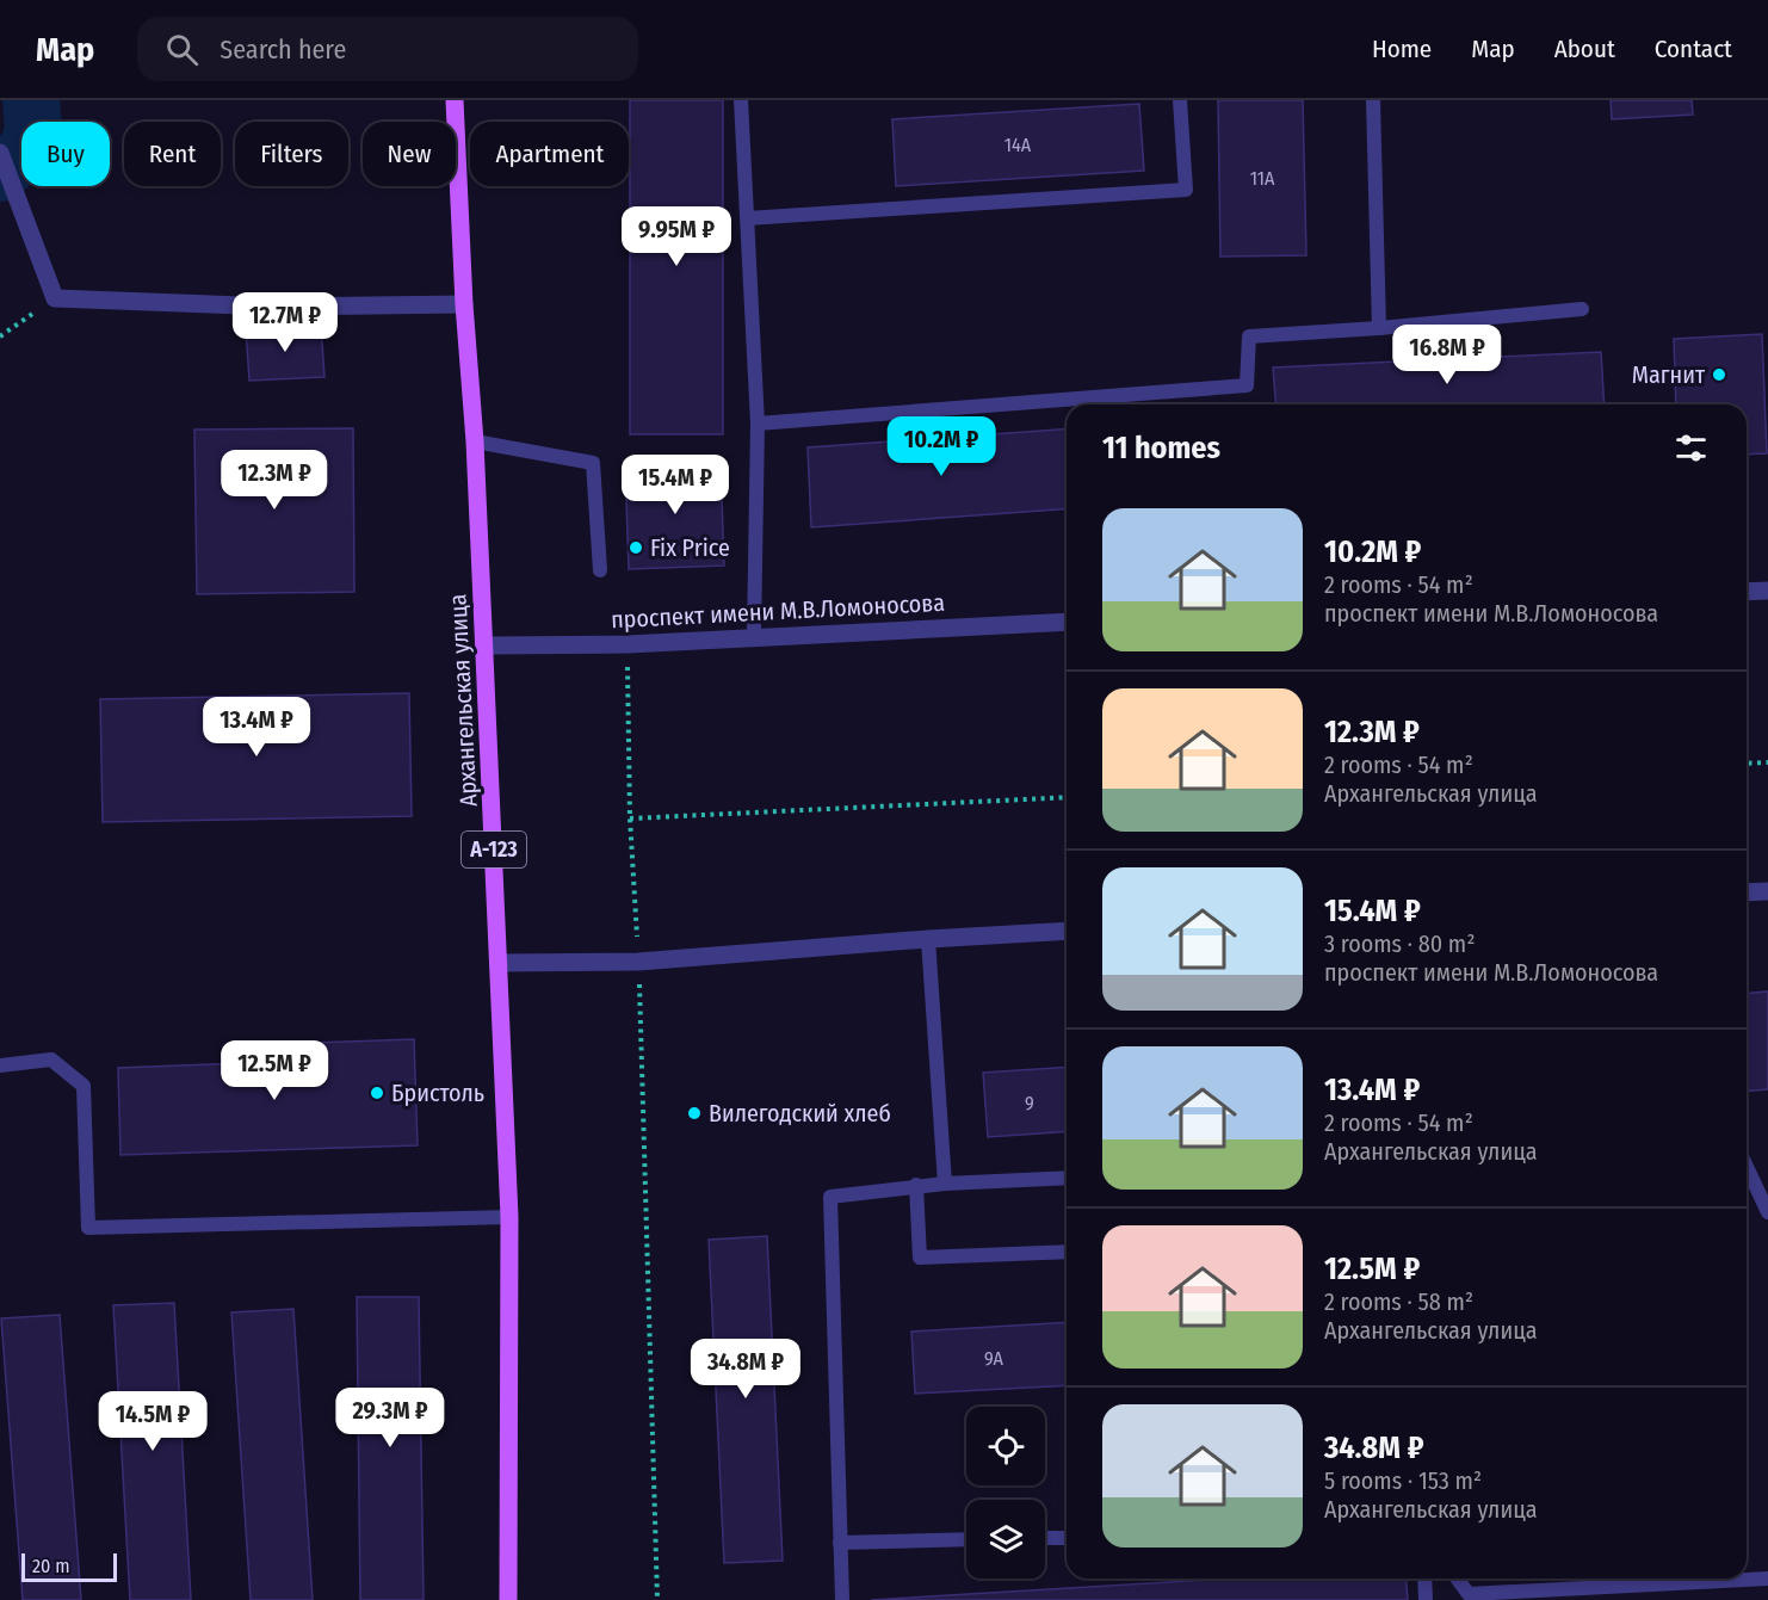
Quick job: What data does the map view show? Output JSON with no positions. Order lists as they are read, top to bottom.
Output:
{
  "streets": {
    "main road": ["Архангельская улица", "А-123"],
    "street": ["проспект имени М.В.Ломоносова"]
  },
  "crossings": [
    ["проспект имени М.В.Ломоносова", "Архангельская улица"]
  ],
  "places": [
    "Магнит",
    "Fix Price",
    "Бристоль",
    "Вилегодский хлеб"
  ],
  "house_numbers": [
    "14А",
    "11А",
    "9",
    "9А"
  ],
  "scale_bar": "20 m",
  "page": {
    "header": "Map",
    "search": "Search here",
    "nav": [
      "Home",
      "Map",
      "About",
      "Contact"
    ],
    "chip": [
      "Buy",
      "Rent",
      "Filters",
      "New",
      "Apartment"
    ],
    "price": [
      "9.95M ₽",
      "12.7M ₽",
      "16.8M ₽",
      "10.2M ₽",
      "12.3M ₽",
      "15.4M ₽",
      "13.4M ₽",
      "12.5M ₽",
      "34.8M ₽",
      "29.3M ₽",
      "14.5M ₽"
    ],
    "heading": "11 homes",
    "list": [
      {
        "name": "10.2M ₽",
        "note": "2 rooms · 54 m² · проспект имени М.В.Ломоносова"
      },
      {
        "name": "12.3M ₽",
        "note": "2 rooms · 54 m² · Архангельская улица"
      },
      {
        "name": "15.4M ₽",
        "note": "3 rooms · 80 m² · проспект имени М.В.Ломоносова"
      },
      {
        "name": "13.4M ₽",
        "note": "2 rooms · 54 m² · Архангельская улица"
      },
      {
        "name": "12.5M ₽",
        "note": "2 rooms · 58 m² · Архангельская улица"
      },
      {
        "name": "34.8M ₽",
        "note": "5 rooms · 153 m² · Архангельская улица"
      }
    ],
    "scale": "20 m"
  }
}
